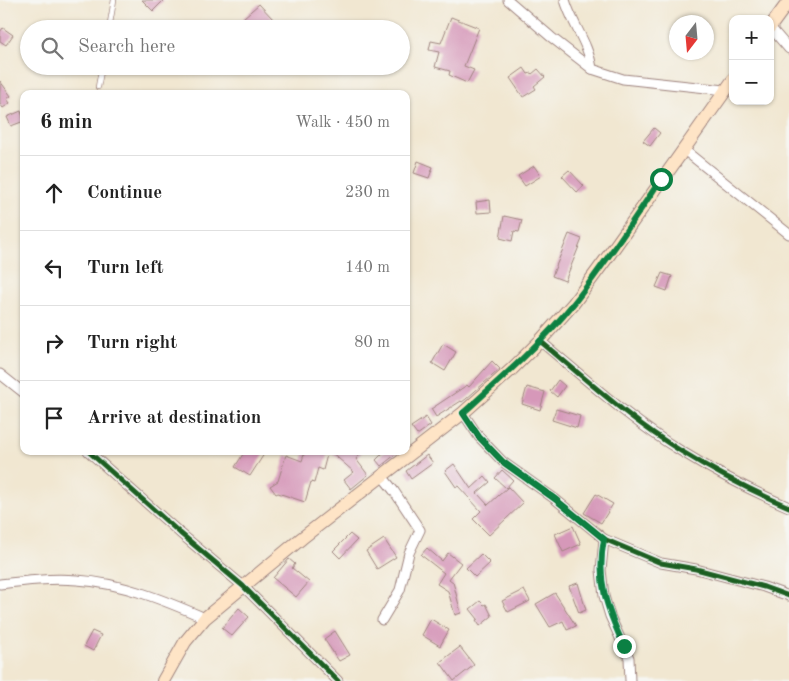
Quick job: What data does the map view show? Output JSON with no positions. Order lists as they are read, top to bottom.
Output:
{
  "north": "bottom",
  "page": {
    "map_buttons": ["+", "−"],
    "search": "Search here",
    "heading": ["6 min", "Walk · 450 m"],
    "list": [
      ["Continue", "230 m"],
      ["Turn left", "140 m"],
      ["Turn right", "80 m"],
      "Arrive at destination"
    ]
  }
}
